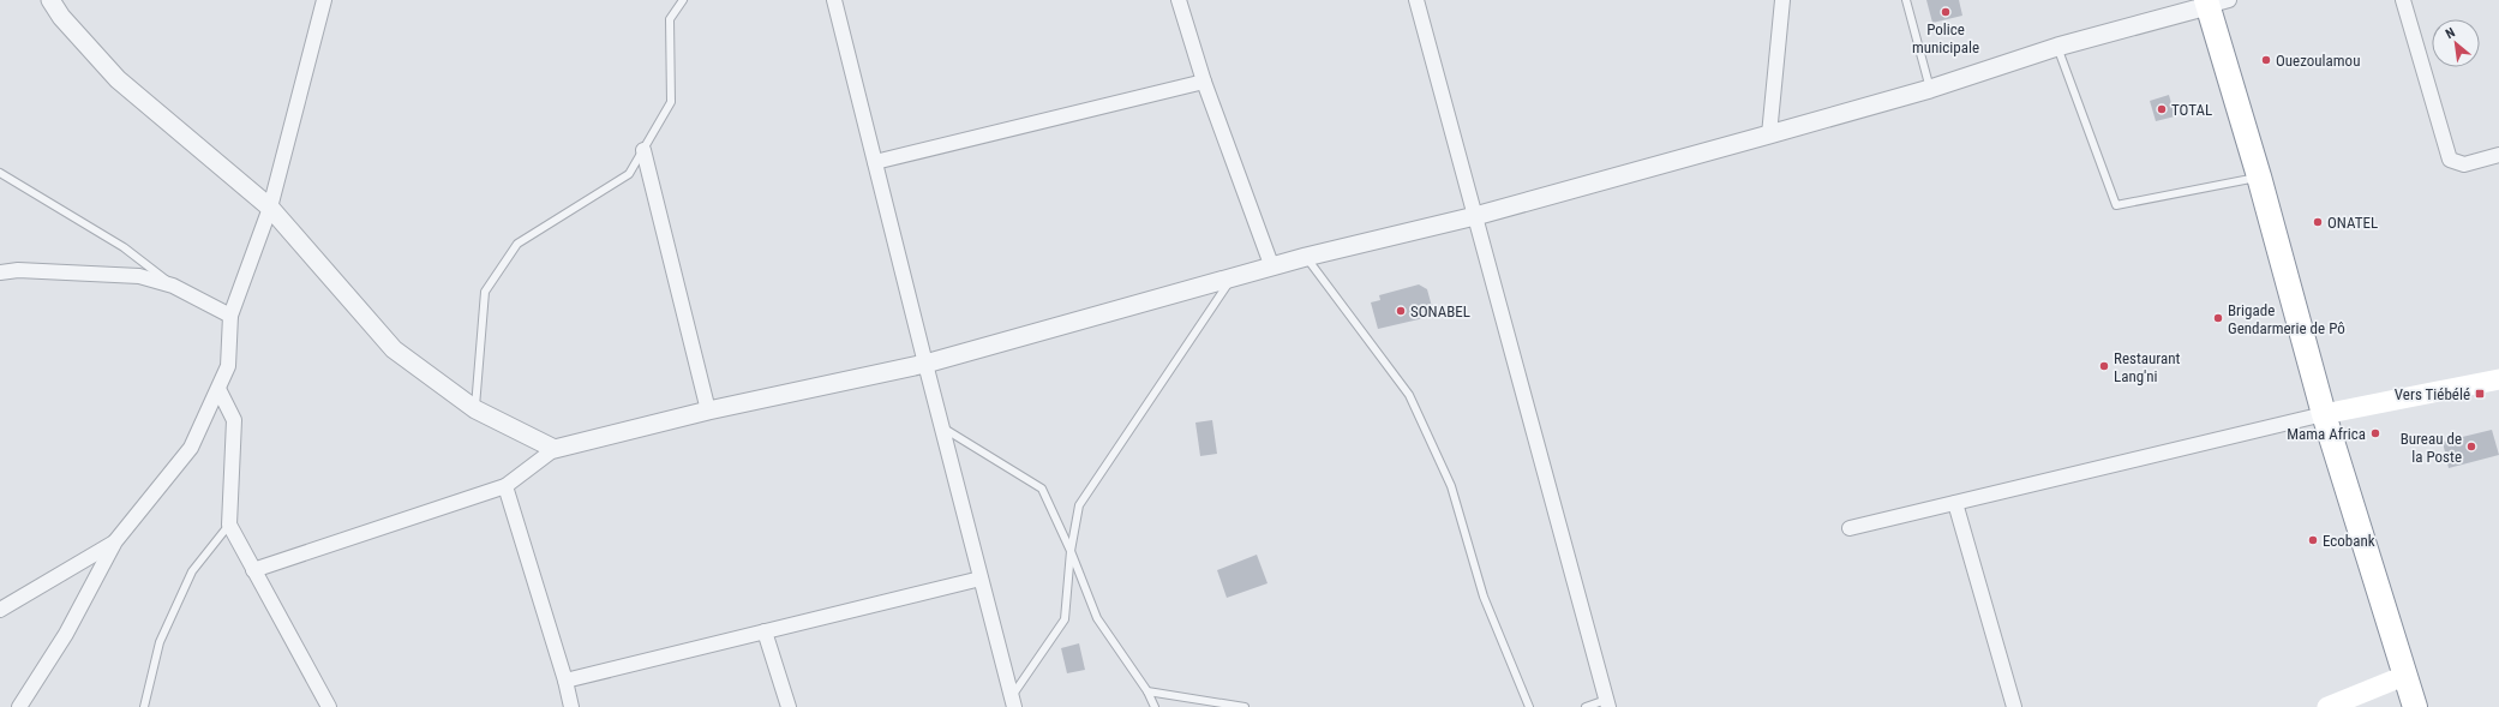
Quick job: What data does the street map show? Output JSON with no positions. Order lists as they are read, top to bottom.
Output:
{
  "places": {
    "other": [
      "Police municipale",
      "Ouezoulamou",
      "TOTAL",
      "ONATEL",
      "SONABEL",
      "Brigade Gendarmerie de Pô",
      "Restaurant Lang'ni",
      "Mama Africa",
      "Bureau de la Poste",
      "Ecobank"
    ],
    "transit": ["Vers Tiébélé"]
  },
  "north": "top left"
}
